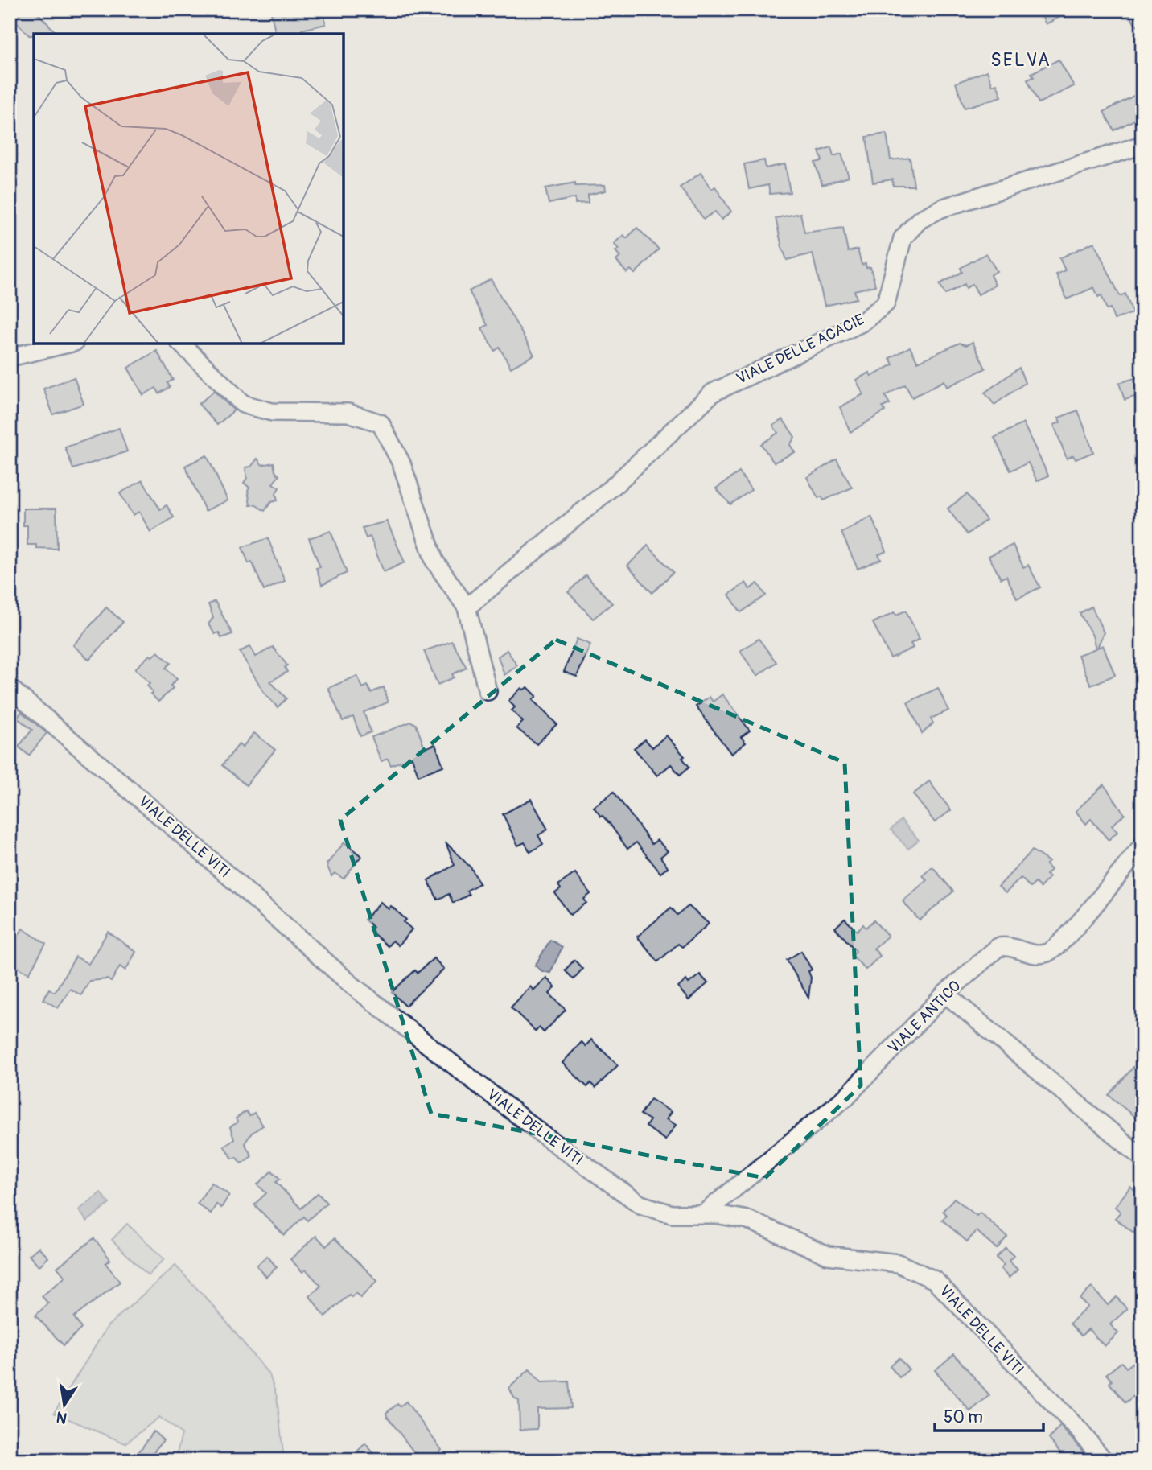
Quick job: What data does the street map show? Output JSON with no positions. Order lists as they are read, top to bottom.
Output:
{
  "streets": {
    "street": ["VIALE DELLE ACACIE", "VIALE DELLE VITI", "VIALE ANTICO"]
  },
  "crossings": [
    ["VIALE DELLE VITI", "VIALE ANTICO"]
  ],
  "districts": ["SELVA"],
  "scale_bar": "50 m",
  "north": "bottom"
}
